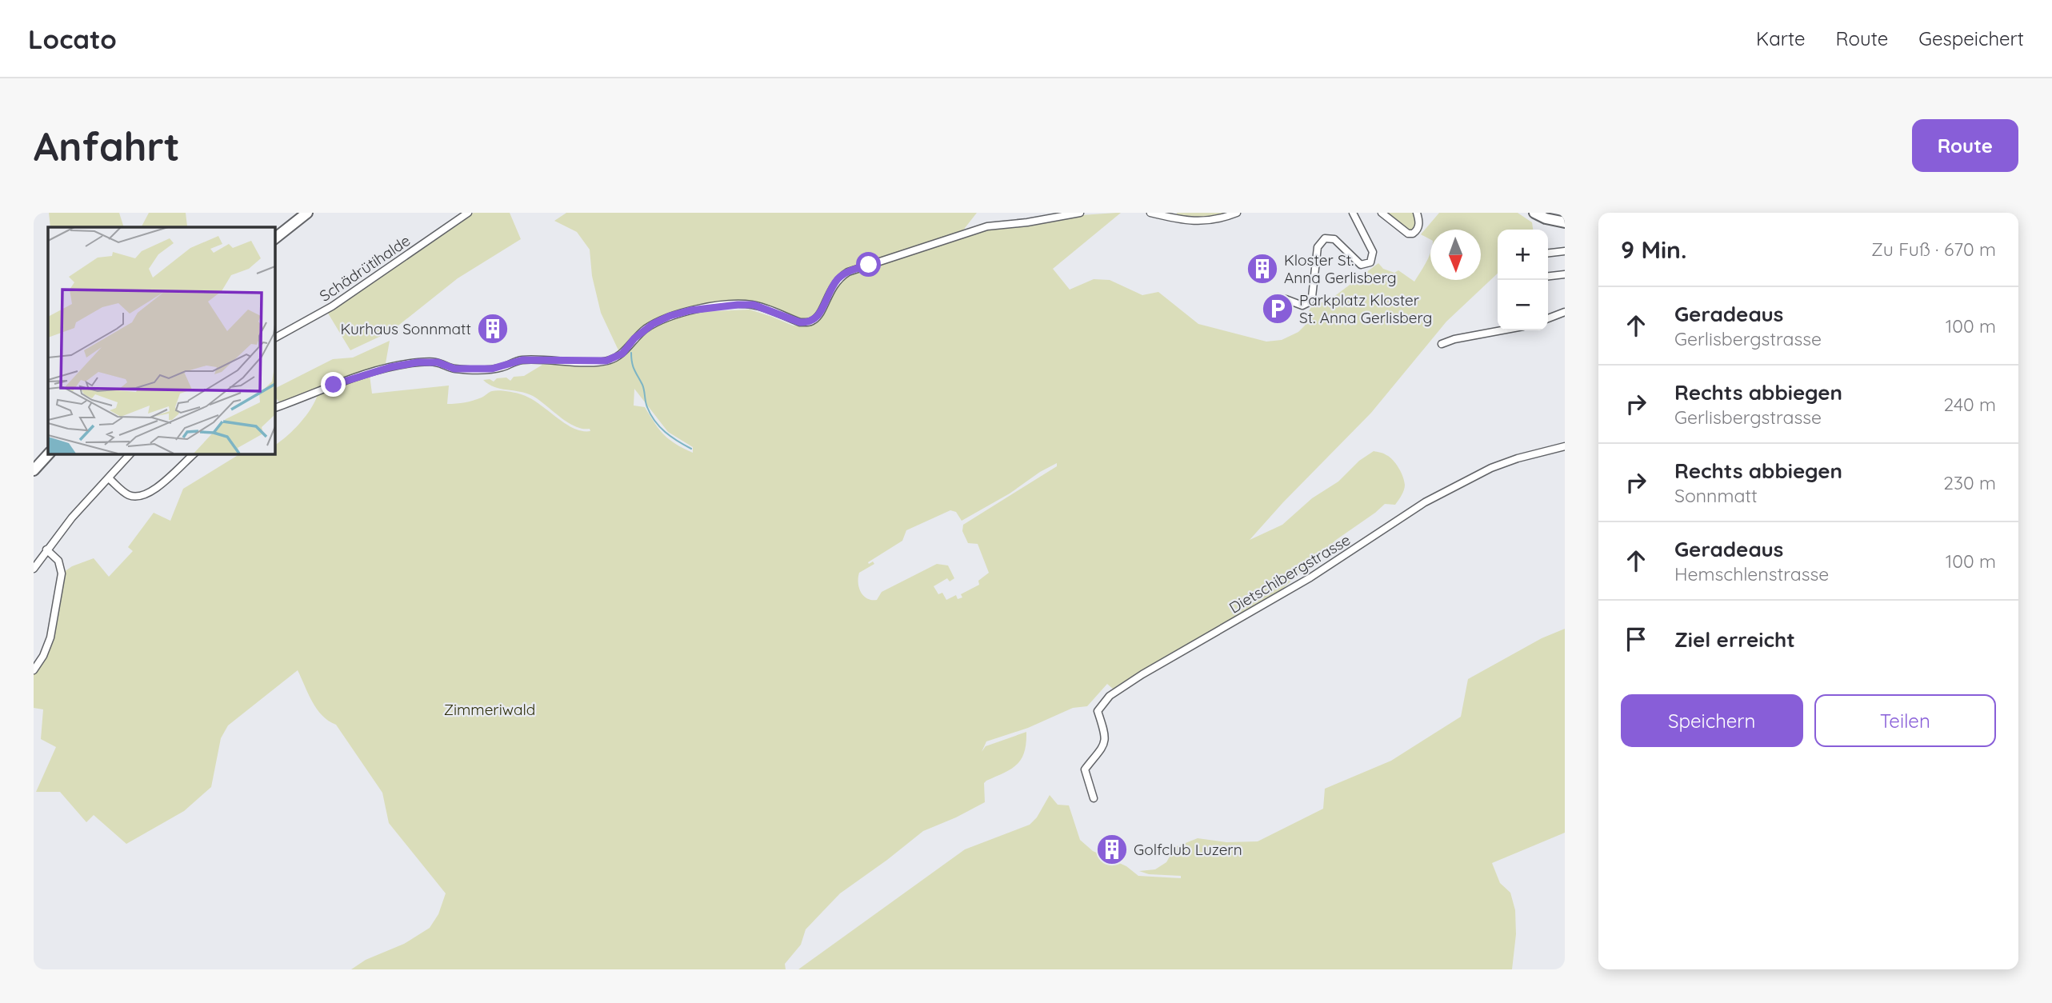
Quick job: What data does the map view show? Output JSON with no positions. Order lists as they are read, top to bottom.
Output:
{
  "streets": {
    "street": ["Schädrütihalde", "Dietschibergstrasse"]
  },
  "parks": ["Zimmeriwald"],
  "places": {
    "building": ["Kloster St. Anna Gerlisberg", "Kurhaus Sonnmatt", "Golfclub Luzern"],
    "parking": ["Parkplatz Kloster St. Anna Gerlisberg"]
  },
  "north": "bottom",
  "page": {
    "header": "Locato",
    "nav": ["Karte", "Route", "Gespeichert"],
    "buttons": [
      "Route",
      ["Speichern", "Teilen"]
    ],
    "title": "Anfahrt",
    "heading": ["9 Min.", "Zu Fuß · 670 m"],
    "map_buttons": ["+", "−"],
    "list": [
      ["Geradeaus", "Gerlisbergstrasse", "100 m"],
      ["Rechts abbiegen", "Gerlisbergstrasse", "240 m"],
      ["Rechts abbiegen", "Sonnmatt", "230 m"],
      ["Geradeaus", "Hemschlenstrasse", "100 m"],
      "Ziel erreicht"
    ]
  }
}
